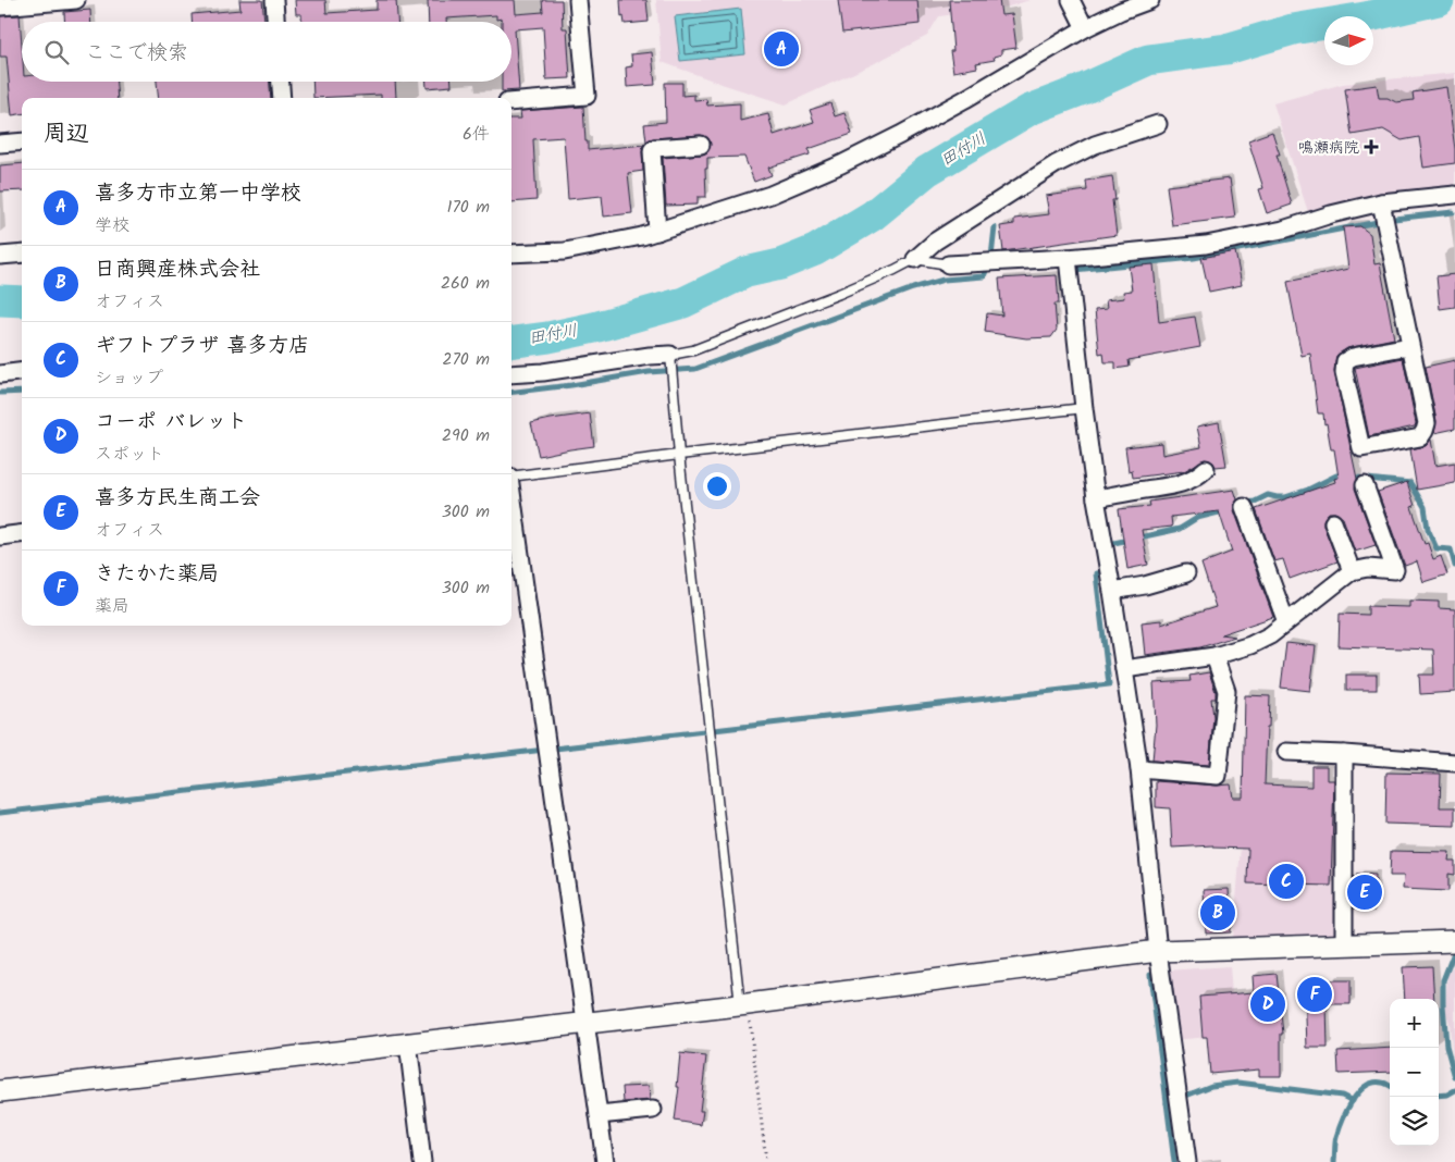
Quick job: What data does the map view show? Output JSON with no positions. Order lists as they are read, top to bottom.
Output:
{
  "water": ["田付川"],
  "places": {
    "health": ["鳴瀬病院"]
  },
  "north": "right",
  "page": {
    "search": "ここで検索",
    "pins": [
      "A",
      "C",
      "E",
      "B",
      "F",
      "D"
    ],
    "heading": ["周辺", "6件"],
    "list": [
      {
        "mark": "A",
        "name": "喜多方市立第一中学校",
        "note": "学校",
        "value": "170 m"
      },
      {
        "mark": "B",
        "name": "日商興産株式会社",
        "note": "オフィス",
        "value": "260 m"
      },
      {
        "mark": "C",
        "name": "ギフトプラザ 喜多方店",
        "note": "ショップ",
        "value": "270 m"
      },
      {
        "mark": "D",
        "name": "コーポ バレット",
        "note": "スポット",
        "value": "290 m"
      },
      {
        "mark": "E",
        "name": "喜多方民生商工会",
        "note": "オフィス",
        "value": "300 m"
      },
      {
        "mark": "F",
        "name": "きたかた薬局",
        "note": "薬局",
        "value": "300 m"
      }
    ],
    "map_buttons": ["+", "−"]
  }
}
